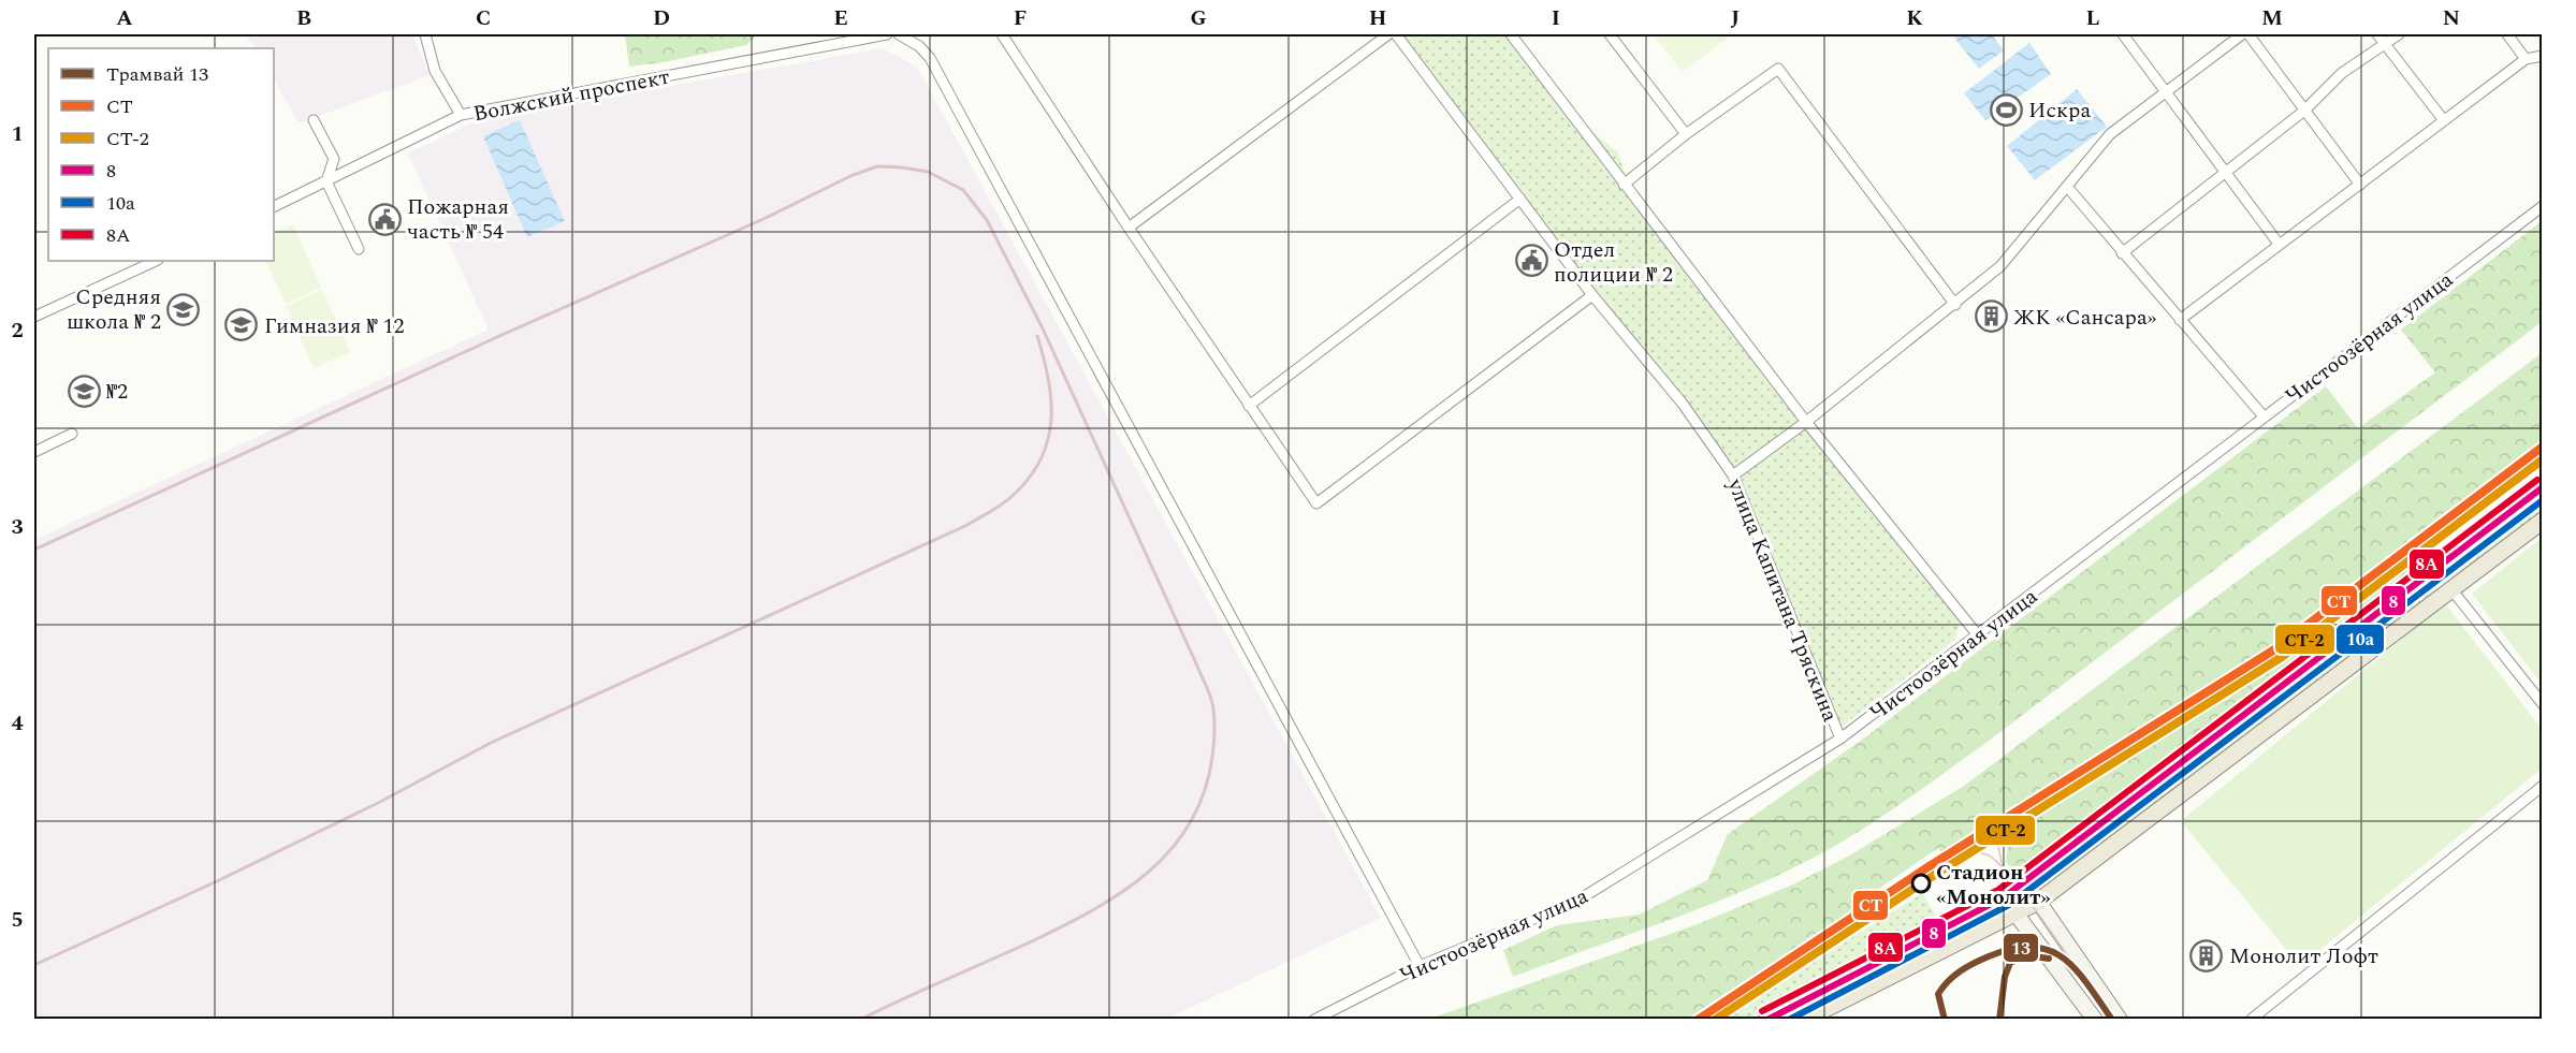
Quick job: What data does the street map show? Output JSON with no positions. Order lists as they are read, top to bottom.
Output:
{
  "streets": {
    "street": ["Волжский проспект", "Чистоозёрная улица", "улица Капитана Тряскина"]
  },
  "crossings": [
    ["Чистоозёрная улица", "улица Капитана Тряскина"]
  ],
  "places": {
    "sports": ["Искра"],
    "public building": ["Пожарная часть № 54", "Отдел полиции № 2"],
    "school or university": ["Средняя школа № 2", "Гимназия № 12", "№2"],
    "building": ["ЖК «Сансара»", "Монолит Лофт"],
    "other": ["Стадион «Монолит»"]
  },
  "lines": [
    "transit line СТ",
    "transit line СТ-2",
    "transit line 8А",
    "transit line 8",
    "transit line 10а",
    "tram line 13"
  ],
  "legend": [
    "Трамвай 13",
    "СТ",
    "СТ-2",
    "8",
    "10а",
    "8А"
  ],
  "grid": {
    "columns": [
      "A",
      "B",
      "C",
      "D",
      "E",
      "F",
      "G",
      "H",
      "I",
      "J",
      "K",
      "L",
      "M",
      "N"
    ],
    "rows": [
      "1",
      "2",
      "3",
      "4",
      "5"
    ]
  }
}
